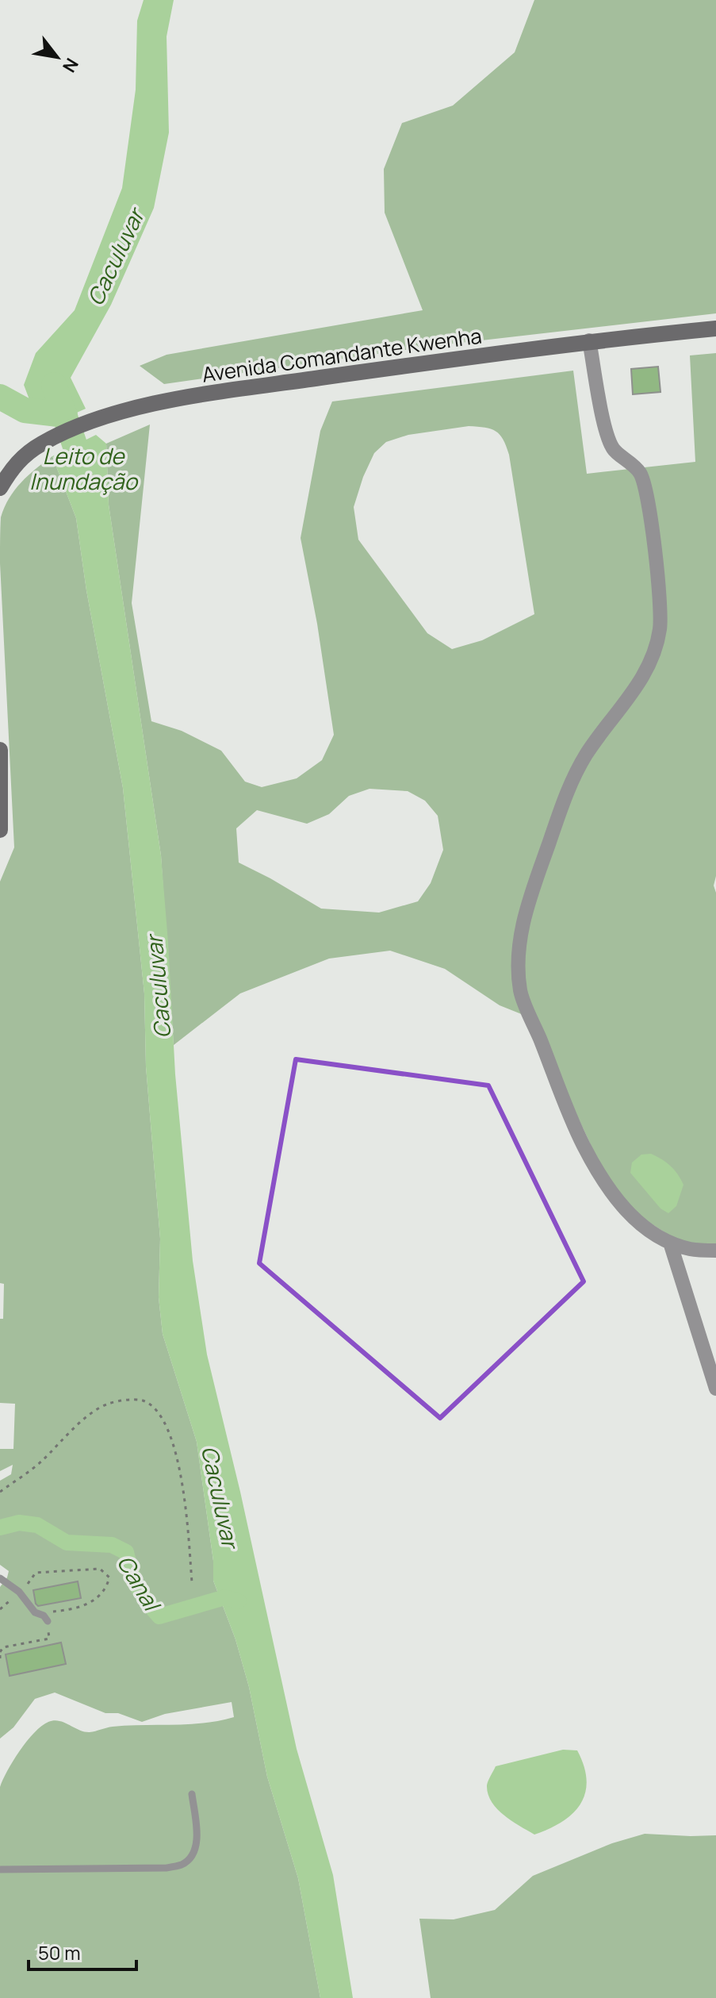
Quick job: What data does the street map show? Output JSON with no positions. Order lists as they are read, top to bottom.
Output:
{
  "streets": {
    "main road": ["Avenida Comandante Kwenha"]
  },
  "water": ["Caculuvar", "Leito de Inundação", "Canal"],
  "scale_bar": "50 m",
  "north": "bottom right"
}
